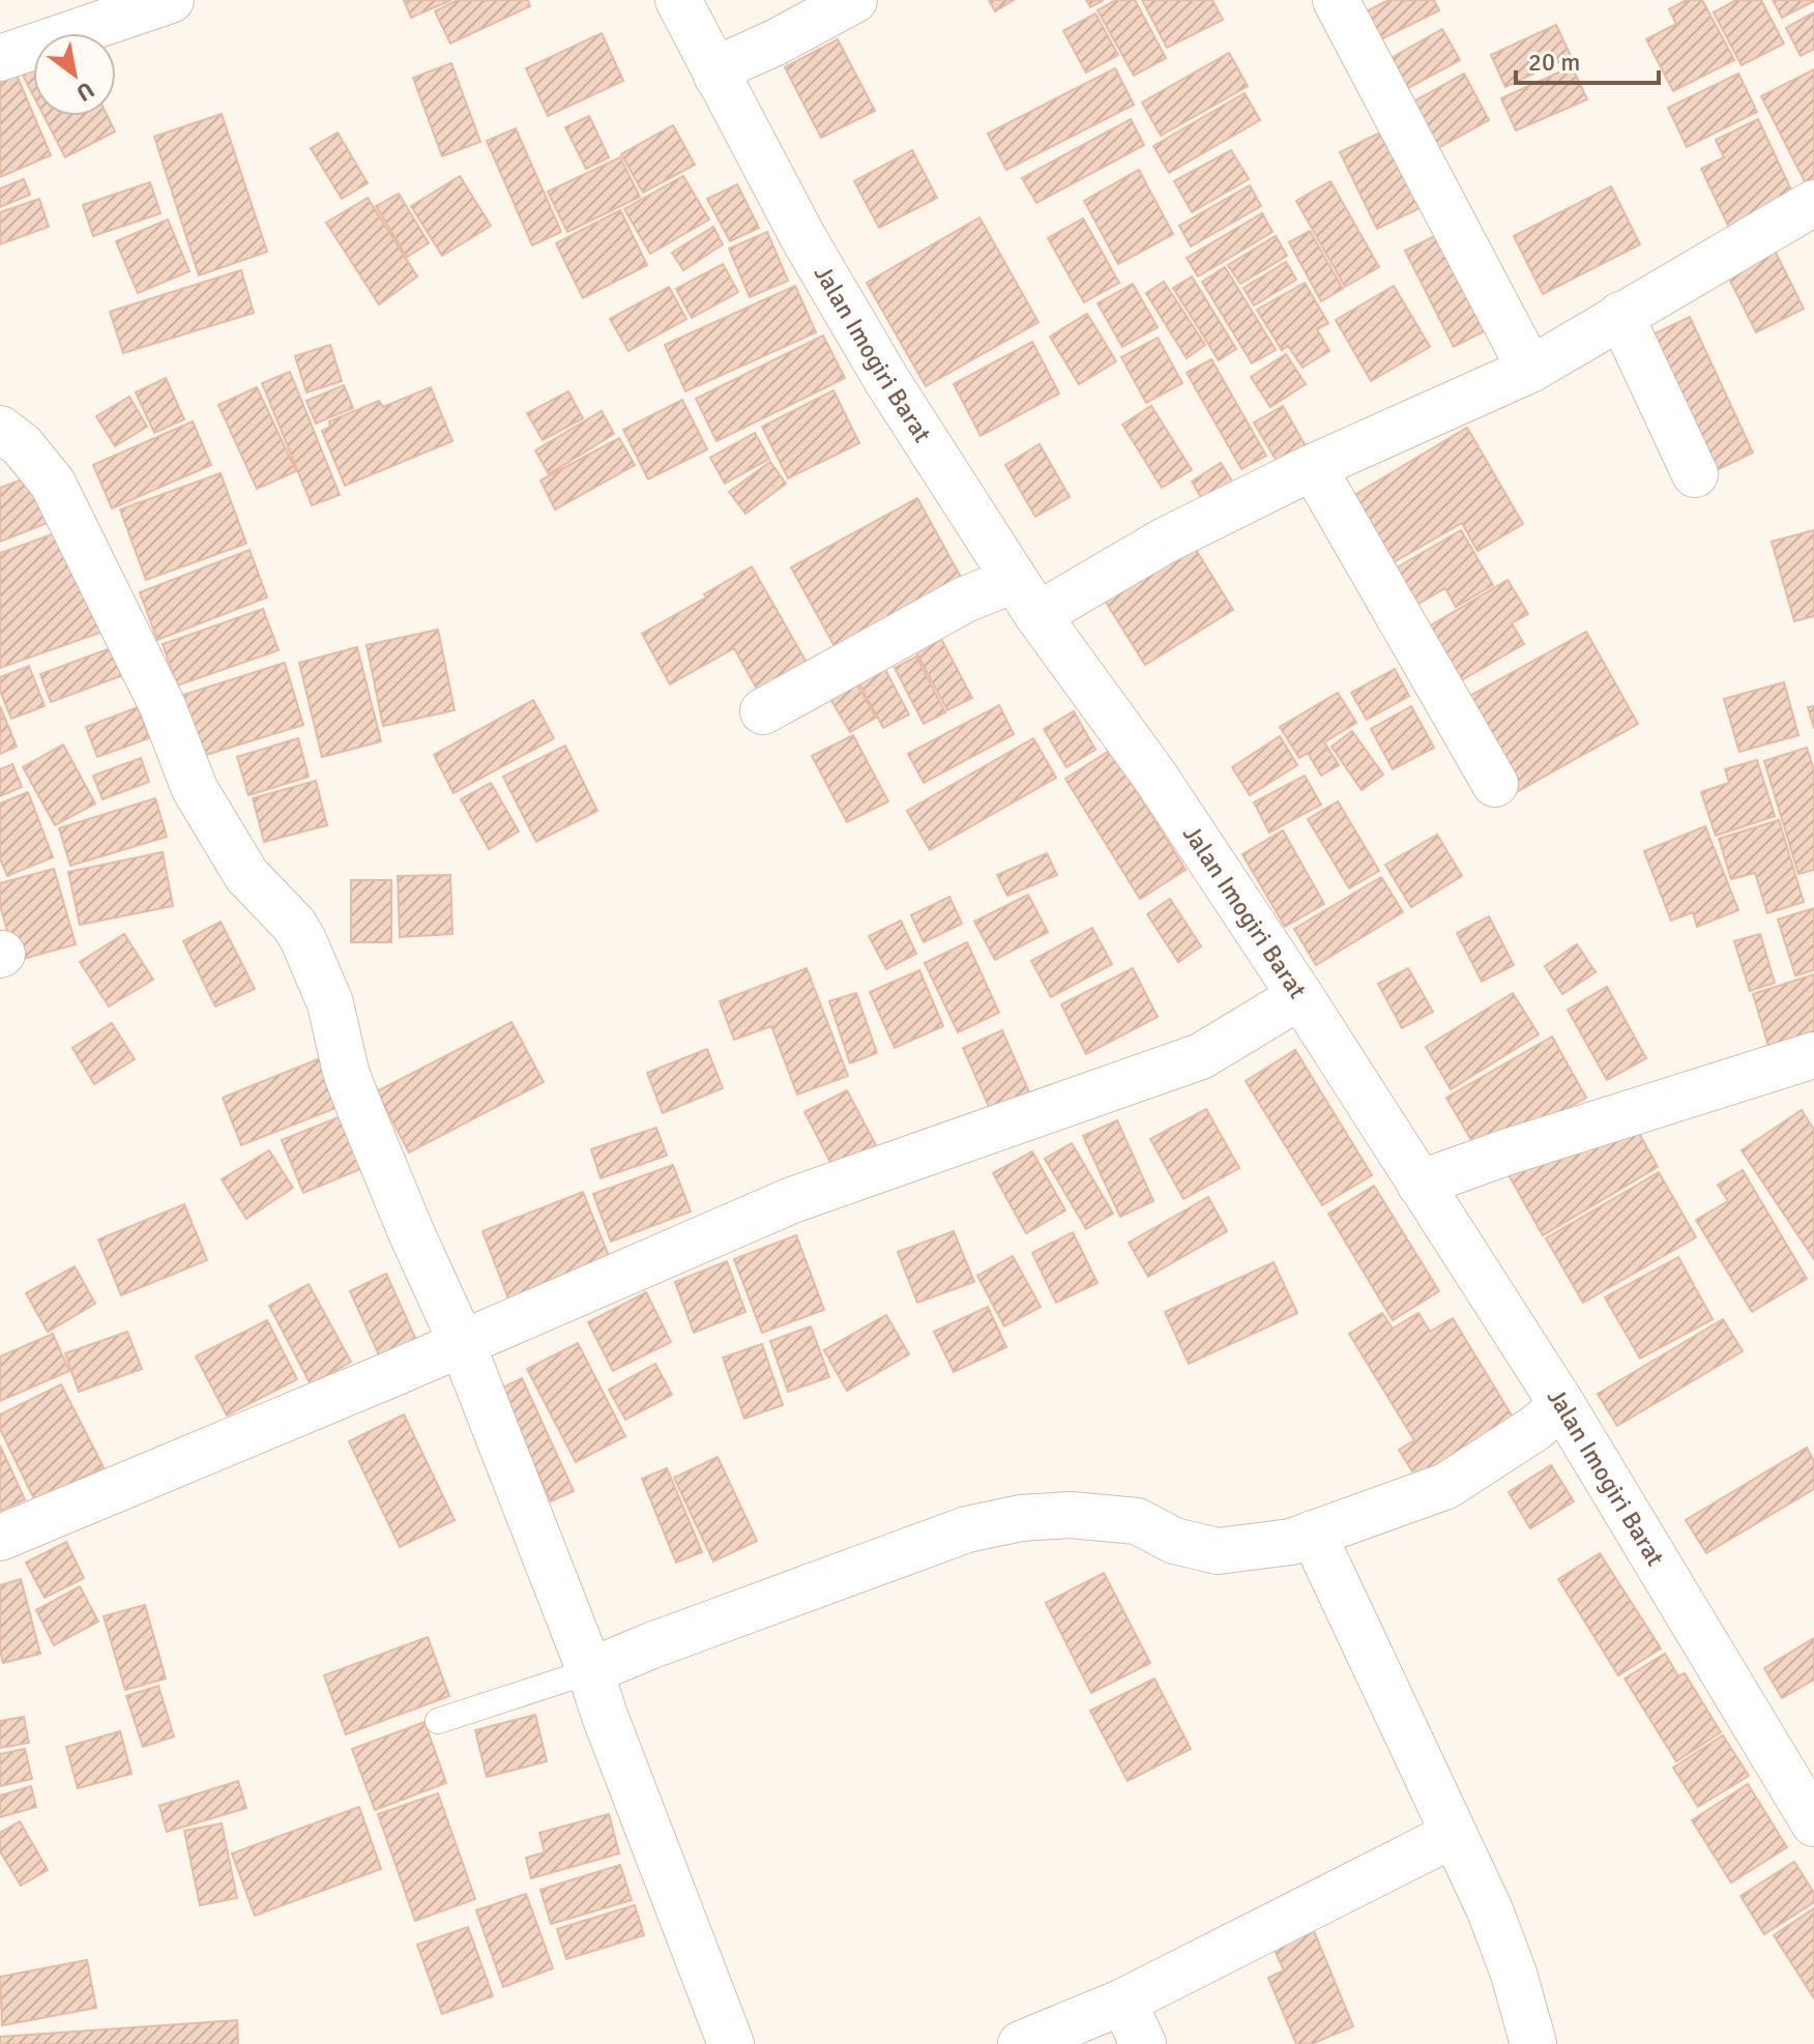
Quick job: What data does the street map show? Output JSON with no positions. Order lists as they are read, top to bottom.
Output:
{
  "streets": {
    "street": ["Jalan Imogiri Barat"]
  },
  "scale_bar": "20 m",
  "north": "bottom right"
}
